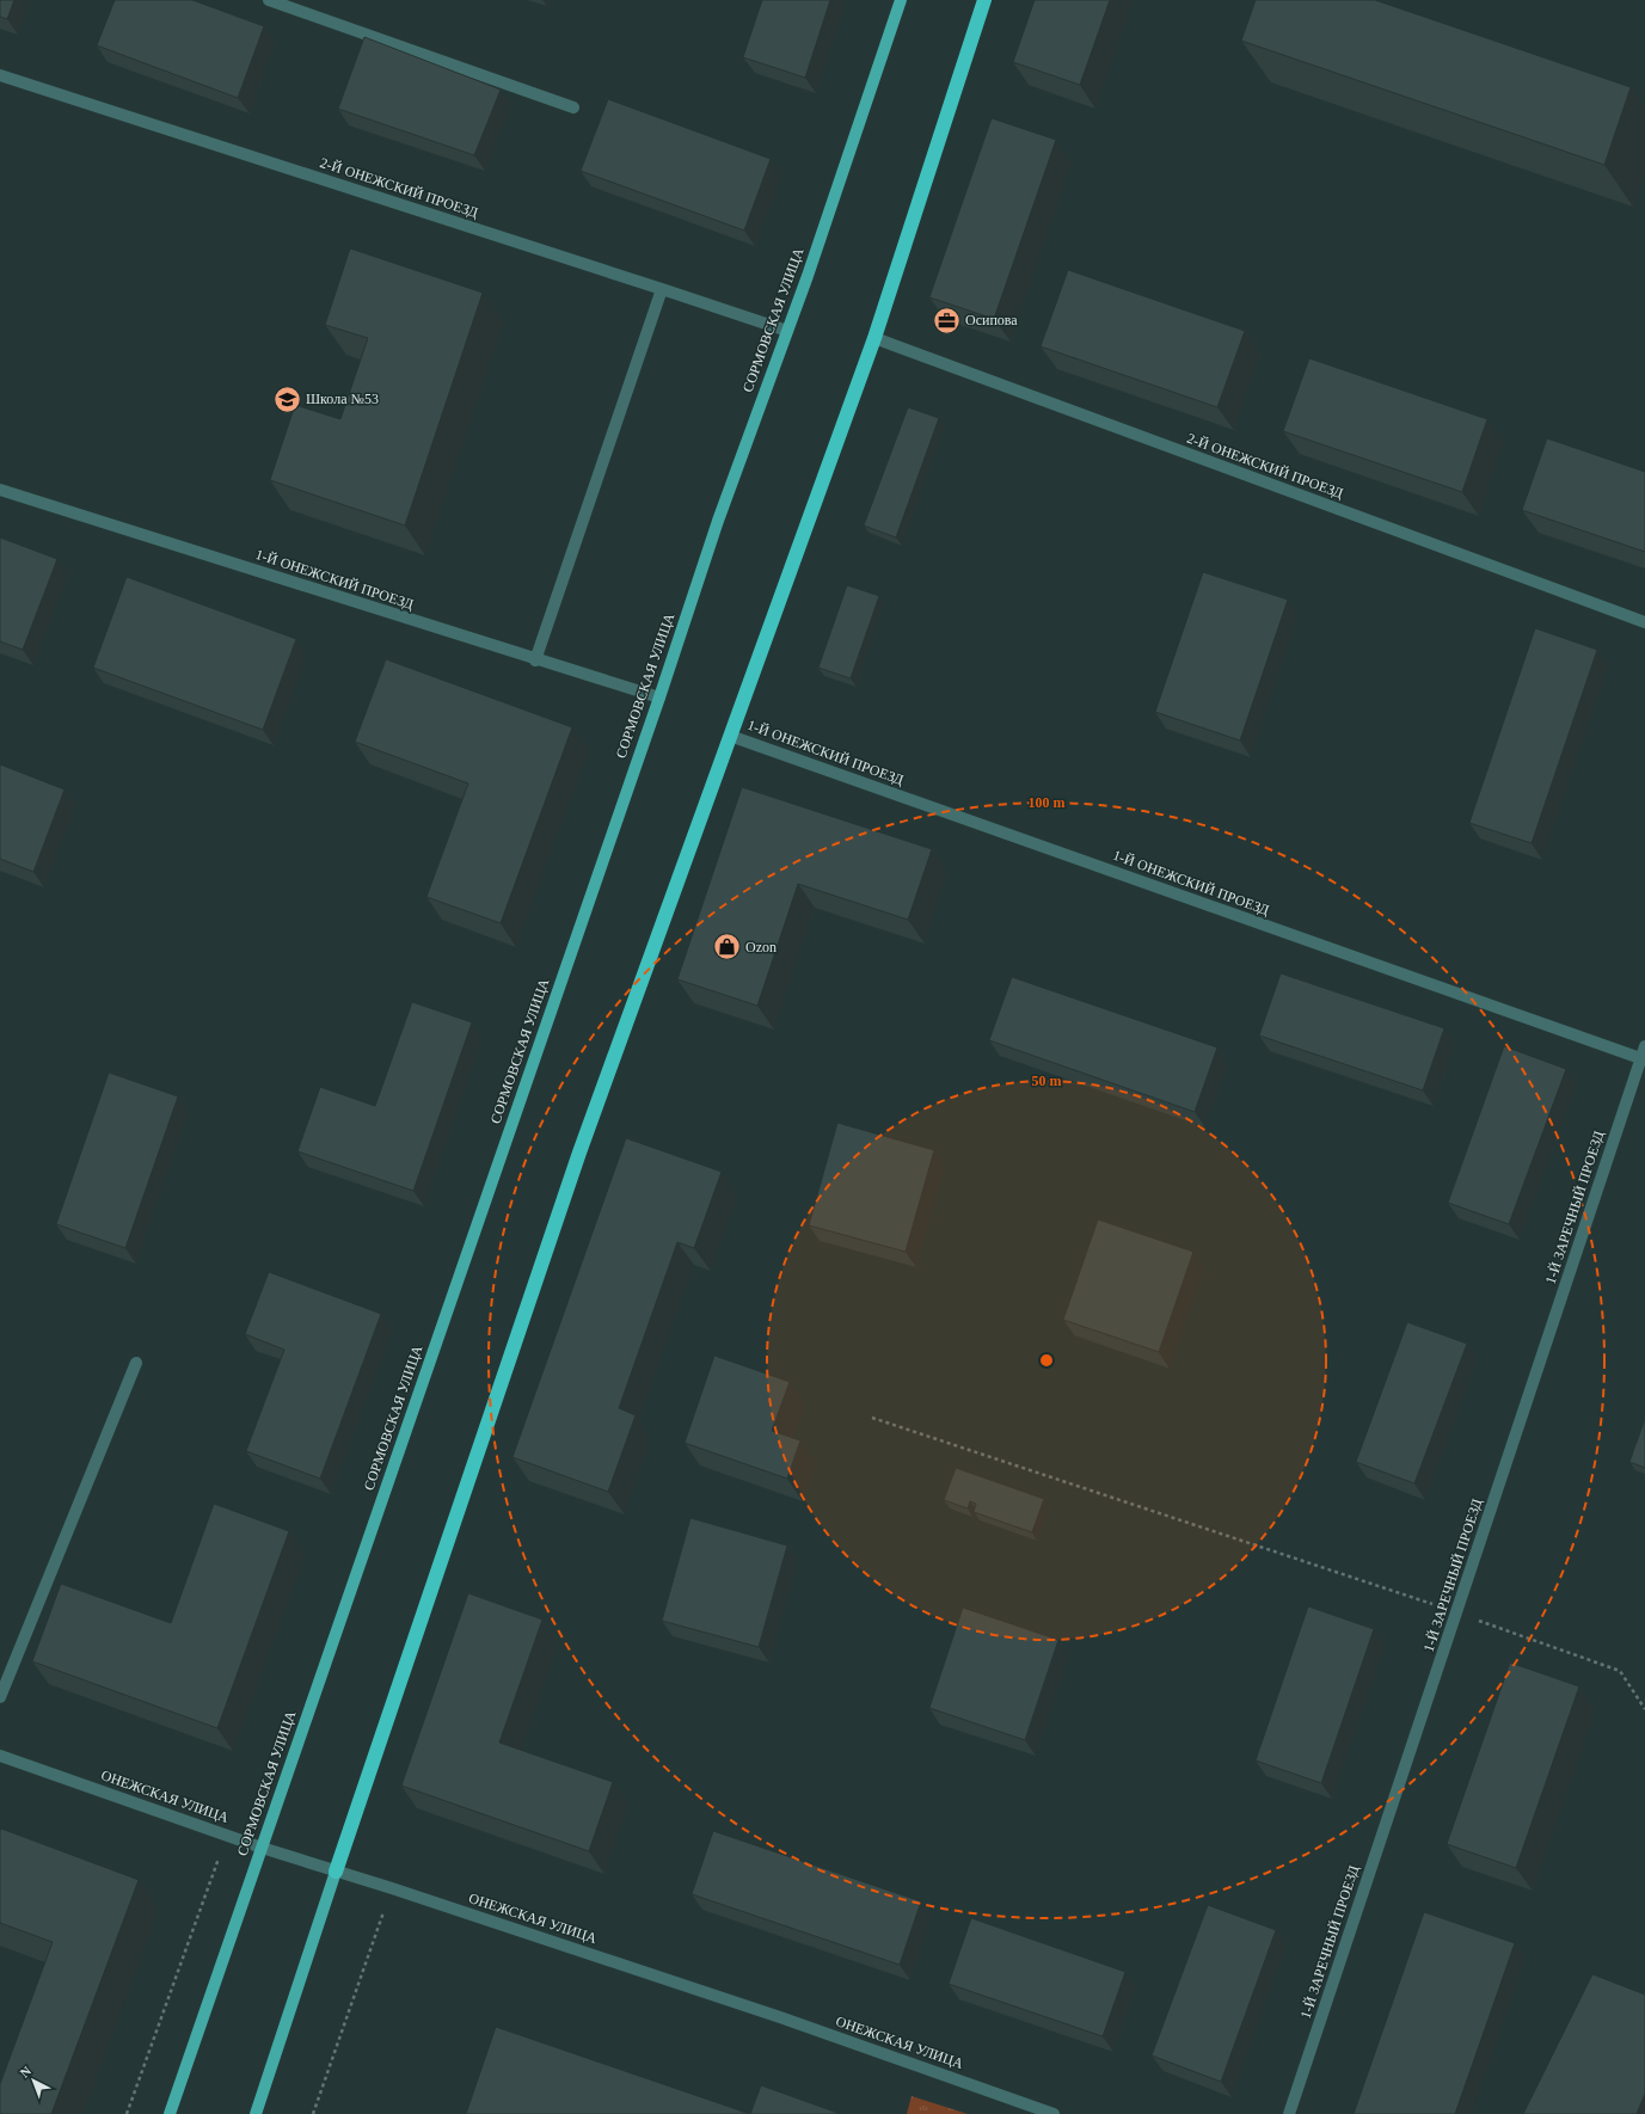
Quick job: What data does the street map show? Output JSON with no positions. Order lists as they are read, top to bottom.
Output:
{
  "streets": {
    "main road": ["СОРМОВСКАЯ УЛИЦА"],
    "street": [
      "2-Й ОНЕЖСКИЙ ПРОЕЗД",
      "1-Й ОНЕЖСКИЙ ПРОЕЗД",
      "1-Й ЗАРЕЧНЫЙ ПРОЕЗД",
      "ОНЕЖСКАЯ УЛИЦА"
    ]
  },
  "crossings": [
    ["2-Й ОНЕЖСКИЙ ПРОЕЗД", "СОРМОВСКАЯ УЛИЦА"],
    ["СОРМОВСКАЯ УЛИЦА", "1-Й ОНЕЖСКИЙ ПРОЕЗД"],
    ["СОРМОВСКАЯ УЛИЦА", "ОНЕЖСКАЯ УЛИЦА"],
    ["1-Й ОНЕЖСКИЙ ПРОЕЗД", "1-Й ЗАРЕЧНЫЙ ПРОЕЗД"]
  ],
  "places": {
    "office": ["Осипова"],
    "school or university": ["Школа №53"],
    "shop": ["Ozon"]
  },
  "north": "top left",
  "rings": ["100 m", "50 m"]
}
